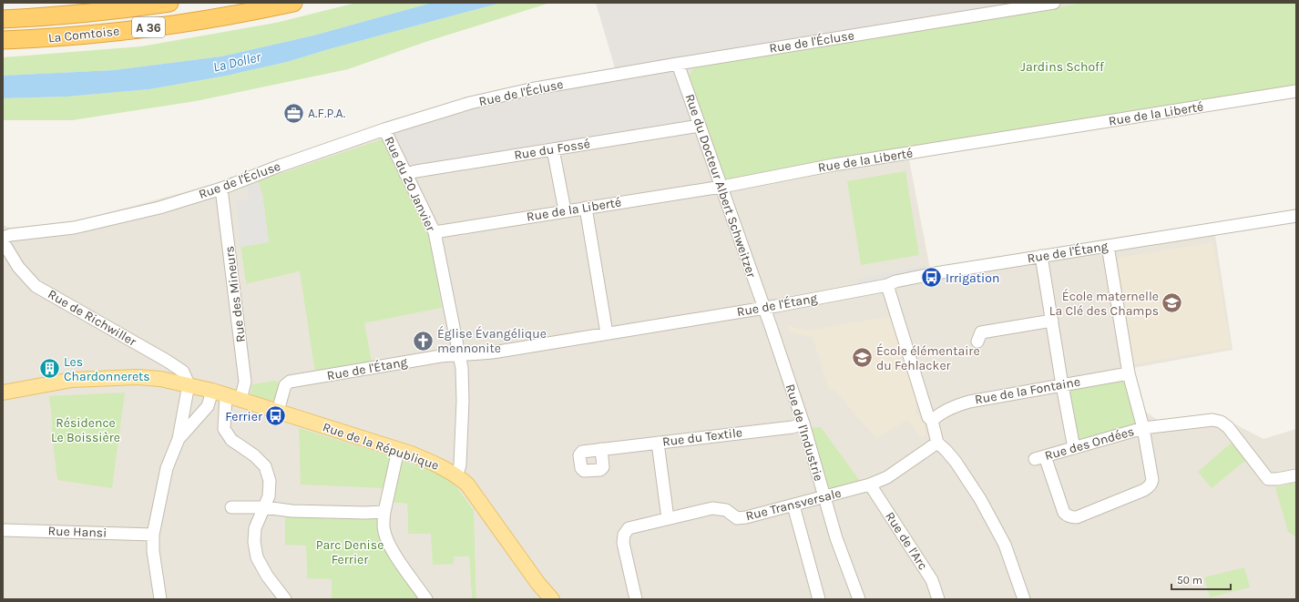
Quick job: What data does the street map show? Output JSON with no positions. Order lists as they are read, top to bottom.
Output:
{
  "streets": {
    "highway": ["A 36", "La Comtoise"],
    "main road": ["Rue de la République"],
    "street": [
      "Rue de l'Écluse",
      "Rue de la Liberté",
      "Rue du Fossé",
      "Rue du 20 Janvier",
      "Rue du Docteur Albert Schweitzer",
      "Rue de l'Étang",
      "Rue des Mineurs",
      "Rue de Richwiller",
      "Rue de la Fontaine",
      "Rue de l'Industrie",
      "Rue du Textile",
      "Rue des Ondées",
      "Rue Transversale",
      "Rue Hansi",
      "Rue de l'Arc"
    ]
  },
  "crossings": [
    ["Rue de l'Écluse", "Rue du 20 Janvier"],
    ["Rue de l'Écluse", "Rue du Docteur Albert Schweitzer"],
    ["Rue de l'Écluse", "Rue des Mineurs"],
    ["Rue de la Liberté", "Rue du 20 Janvier"],
    ["Rue de la Liberté", "Rue du Docteur Albert Schweitzer"],
    ["Rue du Fossé", "Rue du 20 Janvier"],
    ["Rue du Fossé", "Rue du Docteur Albert Schweitzer"],
    ["Rue du 20 Janvier", "Rue de l'Étang"],
    ["Rue du 20 Janvier", "Rue de la République"],
    ["Rue du Docteur Albert Schweitzer", "Rue de l'Étang"],
    ["Rue du Docteur Albert Schweitzer", "Rue de l'Industrie"],
    ["Rue de l'Étang", "Rue de l'Industrie"],
    ["Rue de l'Étang", "Rue de la République"],
    ["Rue des Mineurs", "Rue de la République"],
    ["Rue de Richwiller", "Rue de la République"],
    ["Rue de l'Industrie", "Rue du Textile"],
    ["Rue de l'Industrie", "Rue Transversale"],
    ["Rue Transversale", "Rue de l'Arc"]
  ],
  "water": ["La Doller"],
  "parks": ["Jardins Schoff", "Résidence Le Boissière", "Parc Denise Ferrier"],
  "places": {
    "office": ["A.F.P.A."],
    "bus stop": ["Irrigation", "Ferrier"],
    "school or university": ["École maternelle La Clé des Champs", "École élémentaire du Fehlacker"],
    "church": ["Église Évangélique mennonite"],
    "building": ["Les Chardonnerets"]
  },
  "scale_bar": "50 m"
}
